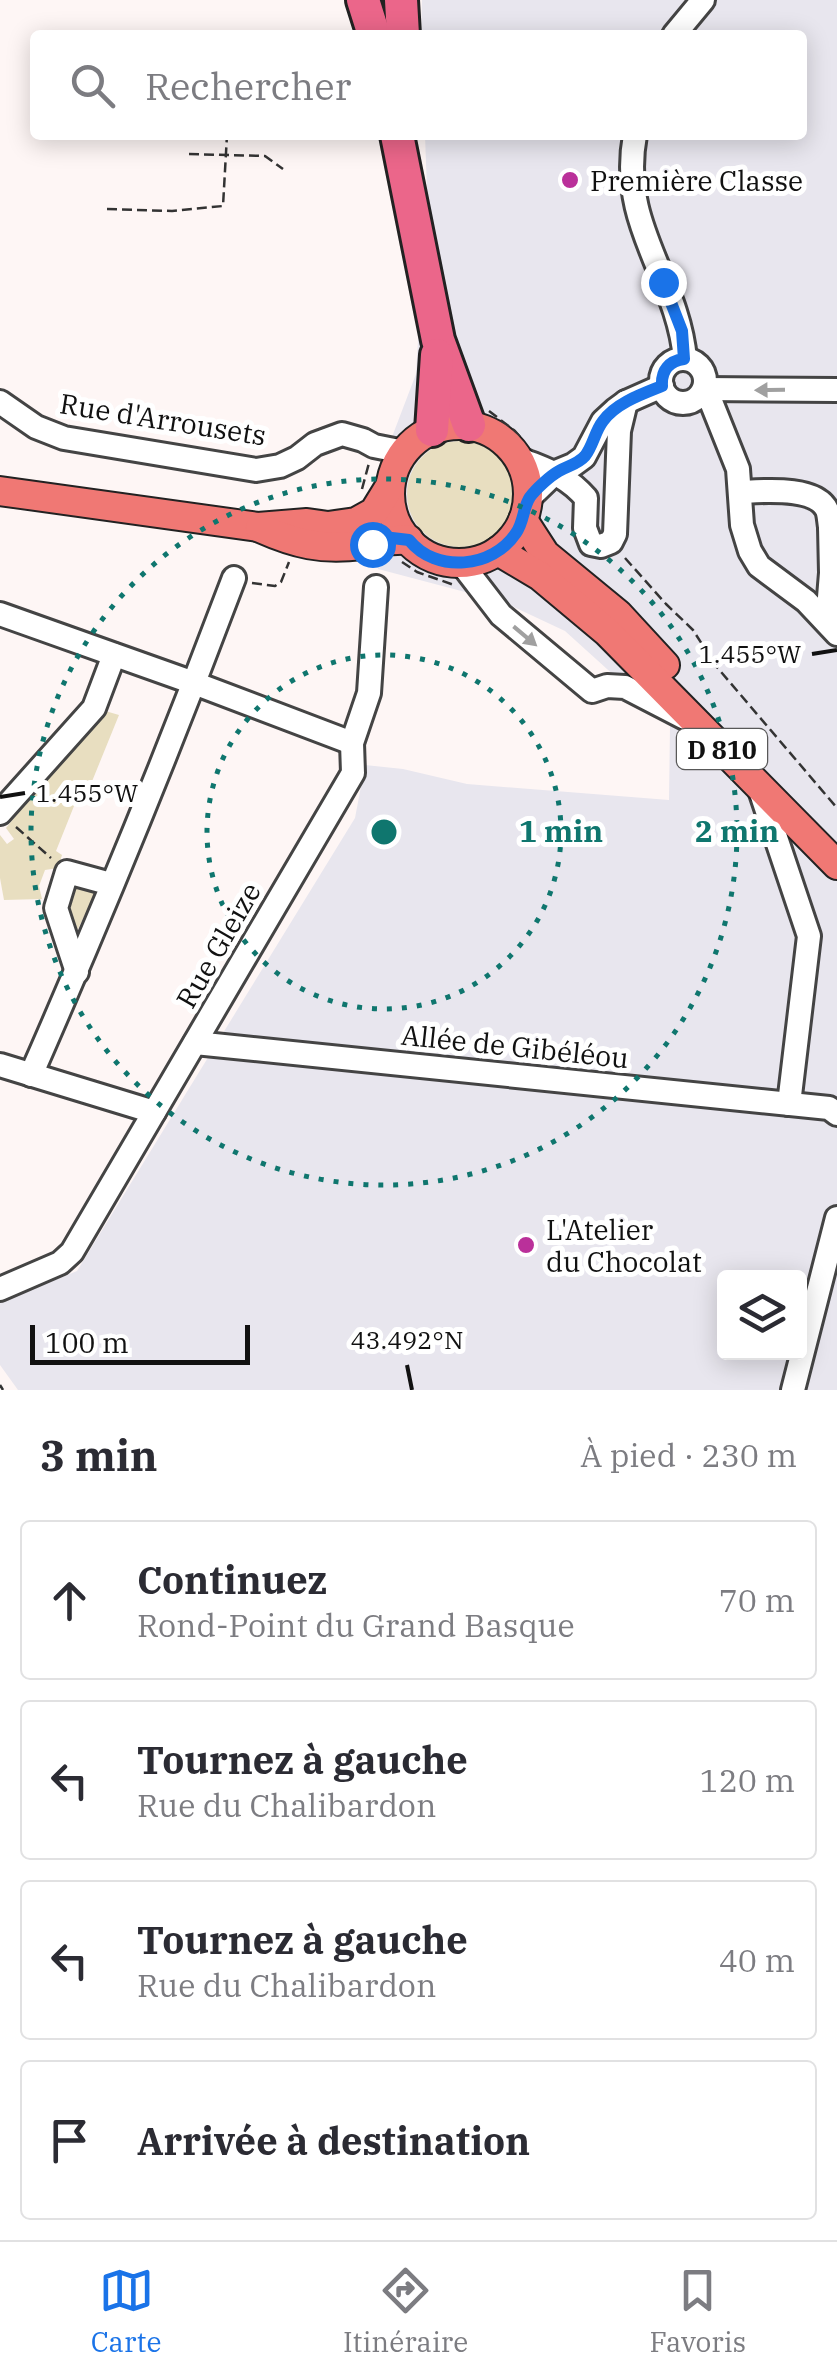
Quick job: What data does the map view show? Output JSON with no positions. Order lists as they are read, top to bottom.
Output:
{
  "streets": {
    "main road": ["D 810"],
    "street": ["Rue d'Arrousets", "Rue Gleize", "Allée de Gibéléou"]
  },
  "crossings": [
    ["Rue d'Arrousets", "D 810"],
    ["Rue Gleize", "Allée de Gibéléou"]
  ],
  "places": ["Première Classe", "L'Atelier du Chocolat"],
  "scale_bar": "100 m",
  "page": {
    "search": "Rechercher",
    "scale": "100 m",
    "heading": ["3 min", "À pied · 230 m"],
    "list": [
      ["Continuez", "Rond-Point du Grand Basque", "70 m"],
      ["Tournez à gauche", "Rue du Chalibardon", "120 m"],
      ["Tournez à gauche", "Rue du Chalibardon", "40 m"],
      "Arrivée à destination"
    ],
    "nav": ["Carte", "Itinéraire", "Favoris"]
  },
  "coordinates": ["1.455°W", "43.492°N"],
  "rings": ["1 min", "2 min"]
}
